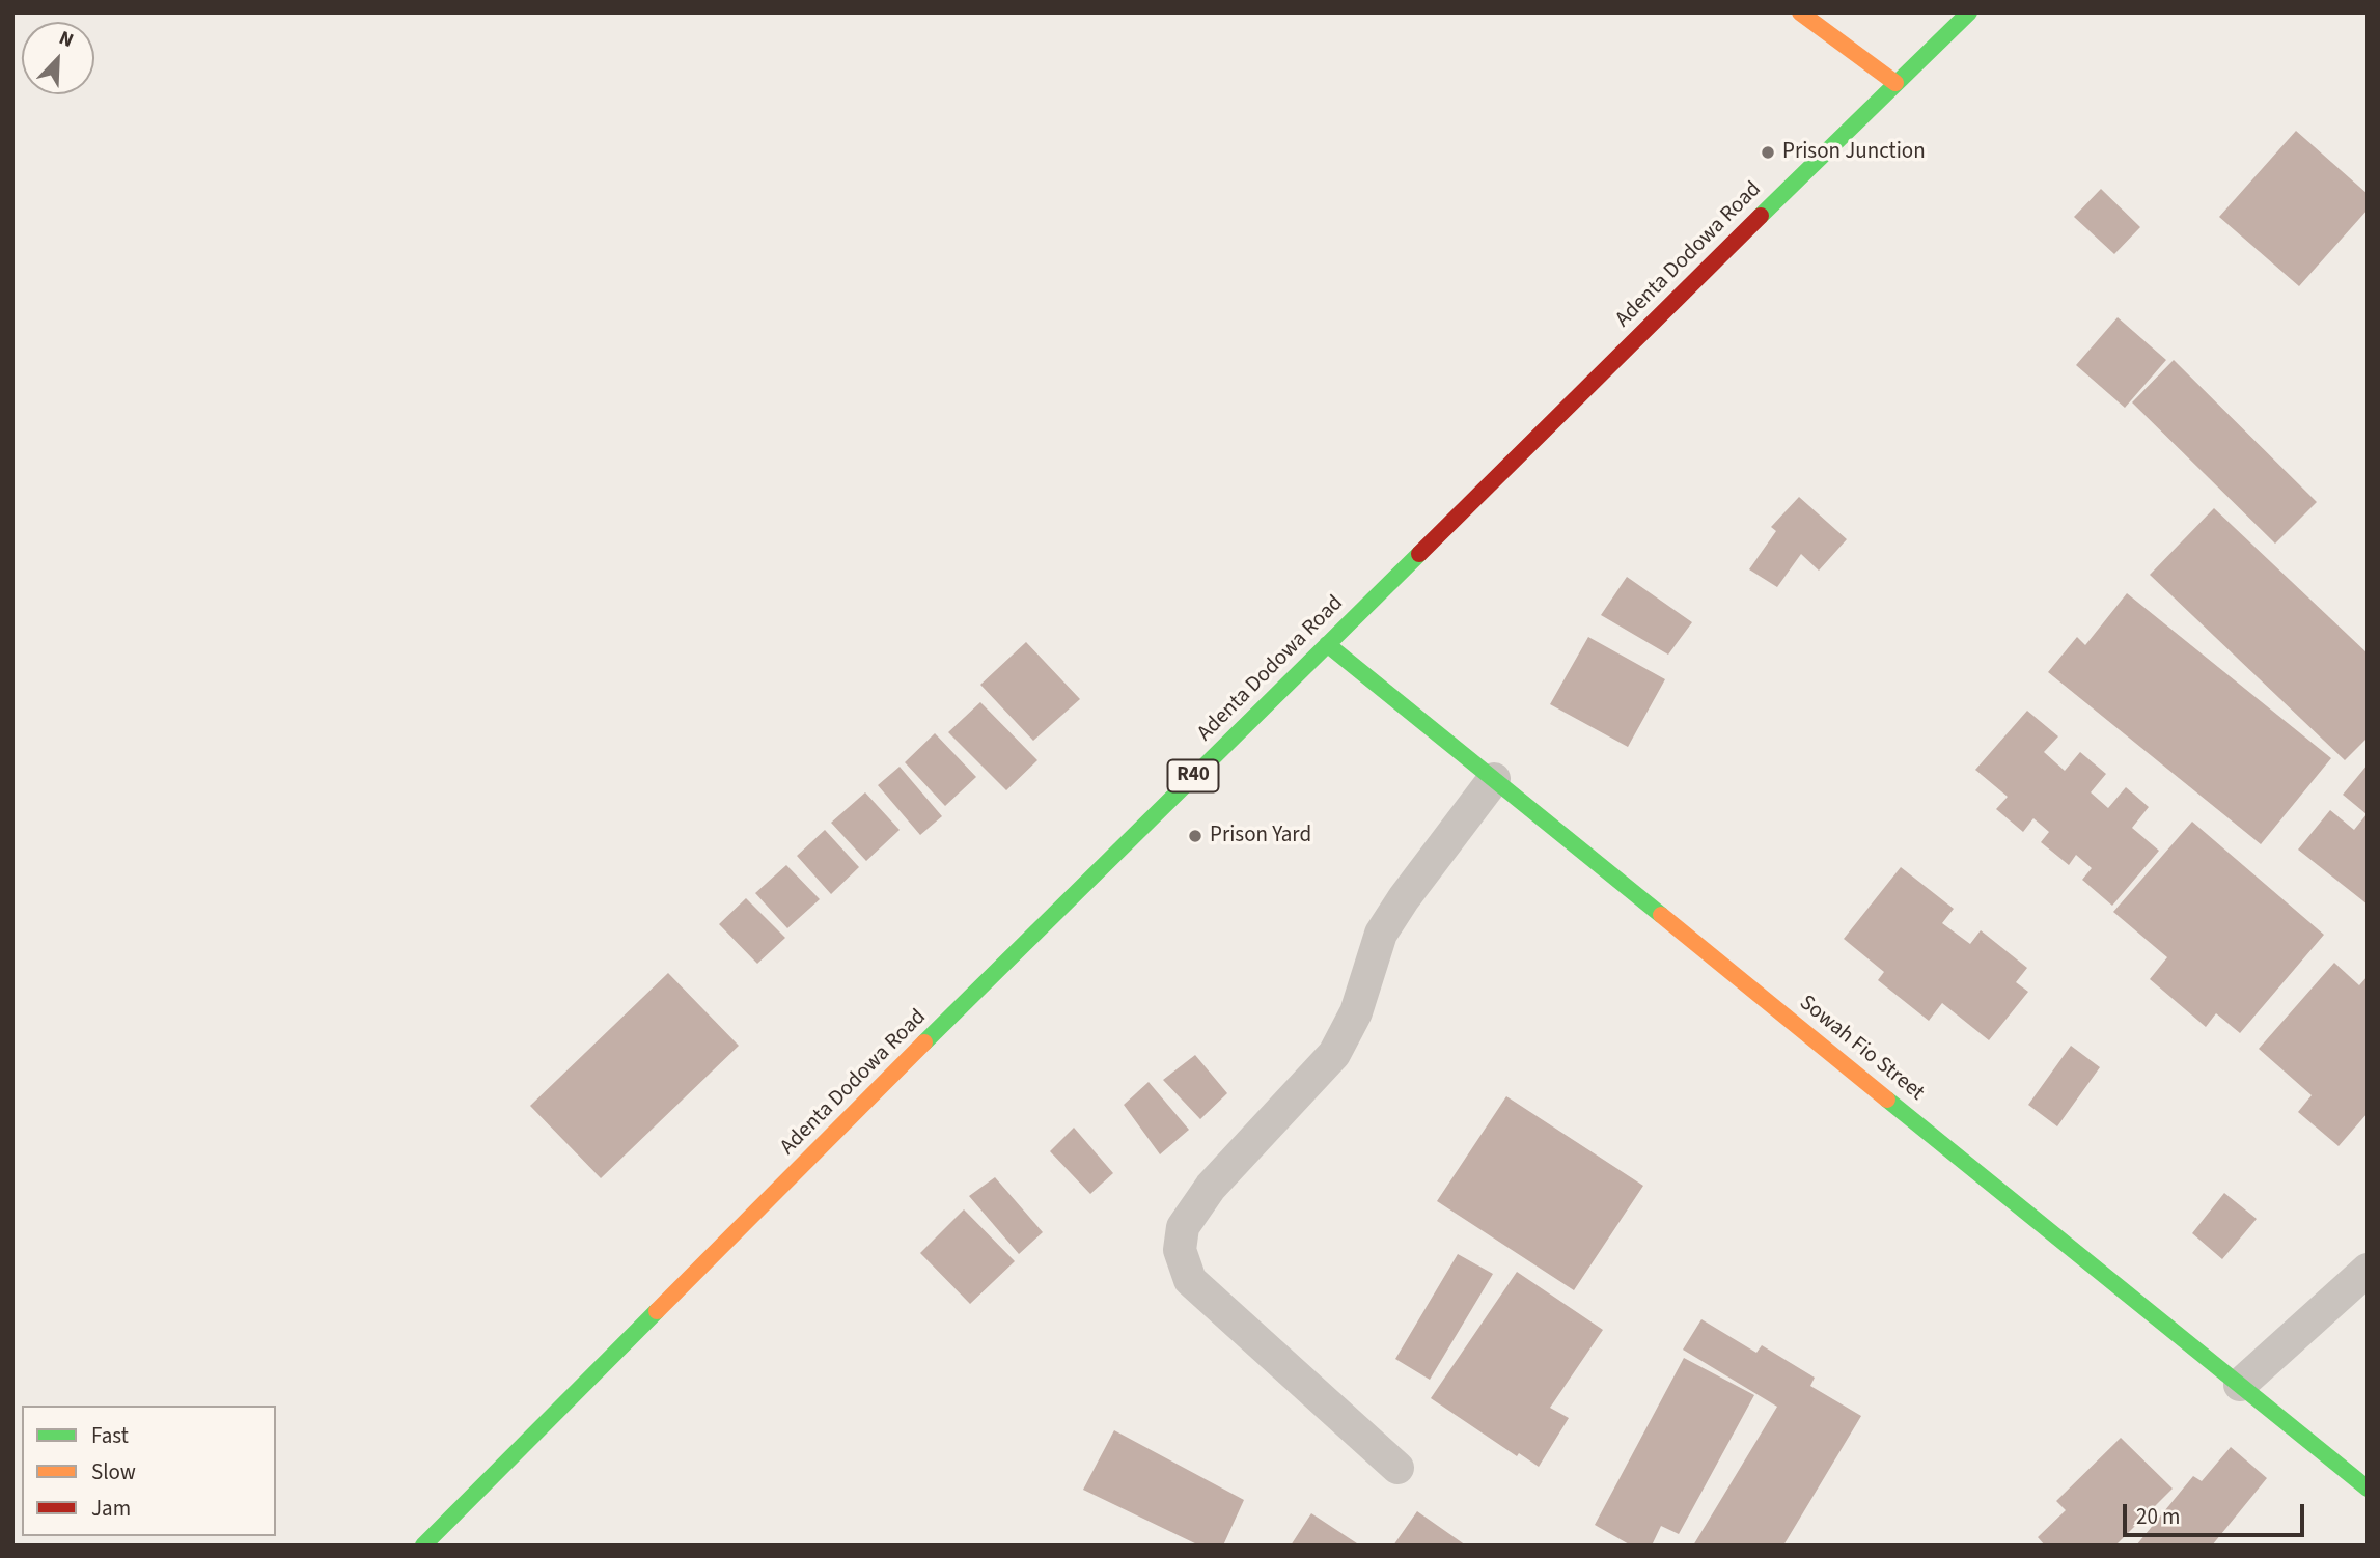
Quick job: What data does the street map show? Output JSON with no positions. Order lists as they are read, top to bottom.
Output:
{
  "streets": {
    "main road": ["Adenta Dodowa Road", "R40", "Sowah Fio Street"]
  },
  "crossings": [
    ["Adenta Dodowa Road", "Sowah Fio Street"]
  ],
  "places": ["Prison Junction", "Prison Yard"],
  "legend": ["Fast", "Slow", "Jam"],
  "scale_bar": "20 m",
  "north": "top right"
}
